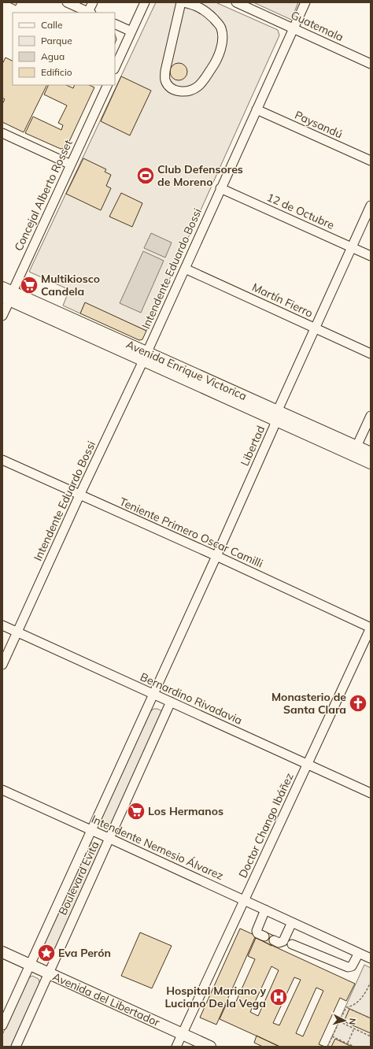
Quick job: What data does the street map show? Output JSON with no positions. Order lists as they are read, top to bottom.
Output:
{
  "streets": {
    "main road": ["Avenida Enrique Victorica", "Avenida del Libertador"],
    "street": [
      "Guatemala",
      "Paysandú",
      "Concejal Alberto Rosset",
      "12 de Octubre",
      "Intendente Eduardo Bossi",
      "Martín Fierro",
      "Libertad",
      "Teniente Primero Oscar Camilli",
      "Bernardino Rivadavia",
      "Doctor Chango Ibáñez",
      "Intendente Nemesio Álvarez",
      "Boulevard Evita"
    ]
  },
  "crossings": [
    ["Guatemala", "Intendente Eduardo Bossi"],
    ["Paysandú", "Intendente Eduardo Bossi"],
    ["Concejal Alberto Rosset", "Avenida Enrique Victorica"],
    ["12 de Octubre", "Intendente Eduardo Bossi"],
    ["12 de Octubre", "Libertad"],
    ["Intendente Eduardo Bossi", "Martín Fierro"],
    ["Intendente Eduardo Bossi", "Avenida Enrique Victorica"],
    ["Intendente Eduardo Bossi", "Teniente Primero Oscar Camilli"],
    ["Intendente Eduardo Bossi", "Bernardino Rivadavia"],
    ["Martín Fierro", "Libertad"],
    ["Avenida Enrique Victorica", "Libertad"],
    ["Libertad", "Teniente Primero Oscar Camilli"],
    ["Libertad", "Bernardino Rivadavia"],
    ["Libertad", "Boulevard Evita"],
    ["Teniente Primero Oscar Camilli", "Doctor Chango Ibáñez"],
    ["Bernardino Rivadavia", "Doctor Chango Ibáñez"],
    ["Bernardino Rivadavia", "Boulevard Evita"],
    ["Doctor Chango Ibáñez", "Intendente Nemesio Álvarez"],
    ["Doctor Chango Ibáñez", "Avenida del Libertador"],
    ["Intendente Nemesio Álvarez", "Boulevard Evita"],
    ["Boulevard Evita", "Avenida del Libertador"]
  ],
  "places": {
    "sports": ["Club Defensores de Moreno"],
    "supermarket": ["Multikiosco Candela", "Los Hermanos"],
    "church": ["Monasterio de Santa Clara"],
    "place": ["Eva Perón"],
    "hospital": ["Hospital Mariano y Luciano De la Vega"]
  },
  "legend": [
    "Calle",
    "Parque",
    "Agua",
    "Edificio"
  ],
  "north": "right"
}
